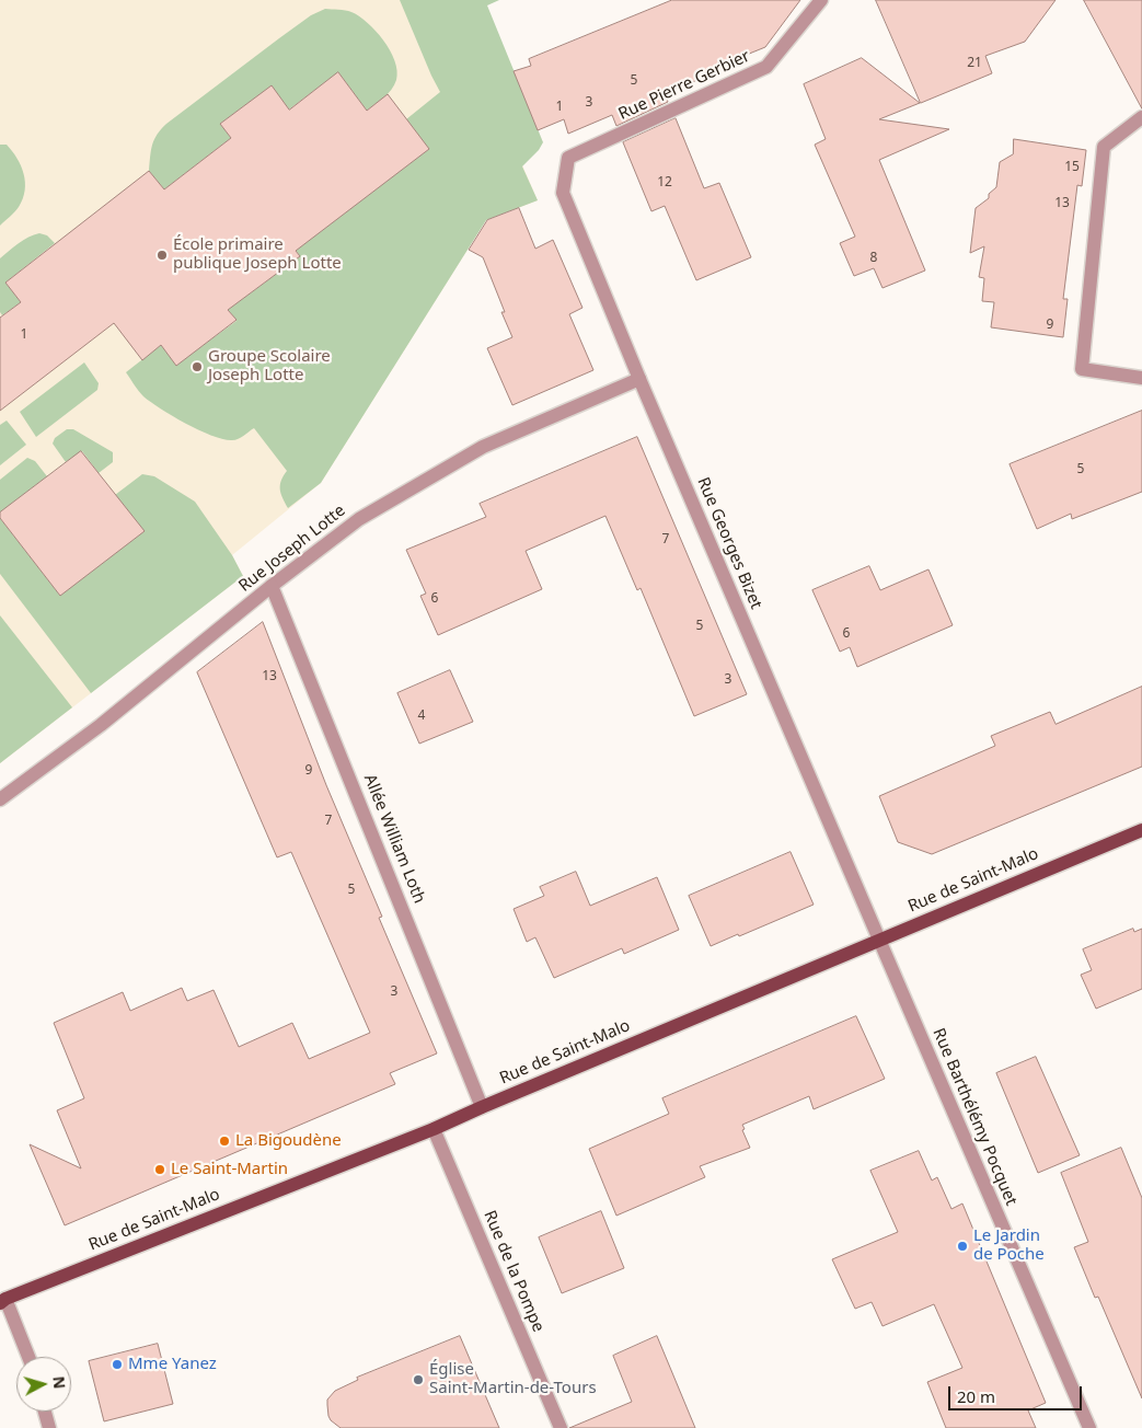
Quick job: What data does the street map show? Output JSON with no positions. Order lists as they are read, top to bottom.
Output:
{
  "streets": {
    "main road": ["Rue de Saint-Malo"],
    "street": [
      "Rue Pierre Gerbier",
      "Rue Georges Bizet",
      "Rue Joseph Lotte",
      "Allée William Loth",
      "Rue Barthélémy Pocquet",
      "Rue de la Pompe"
    ]
  },
  "crossings": [
    ["Rue Pierre Gerbier", "Rue Georges Bizet"],
    ["Rue Georges Bizet", "Rue Joseph Lotte"],
    ["Rue Georges Bizet", "Rue de Saint-Malo"],
    ["Rue Georges Bizet", "Rue Barthélémy Pocquet"],
    ["Rue Joseph Lotte", "Allée William Loth"],
    ["Allée William Loth", "Rue de Saint-Malo"],
    ["Rue de Saint-Malo", "Rue Barthélémy Pocquet"],
    ["Rue de Saint-Malo", "Rue de la Pompe"]
  ],
  "places": [
    "École primaire publique Joseph Lotte",
    "Groupe Scolaire Joseph Lotte",
    "La Bigoudène",
    "Le Saint-Martin",
    "Le Jardin de Poche",
    "Mme Yanez",
    "Église Saint-Martin-de-Tours"
  ],
  "house_numbers": [
    "21",
    "5",
    "3",
    "1",
    "15",
    "12",
    "13",
    "8",
    "9",
    "1",
    "5",
    "7",
    "6",
    "5",
    "6",
    "13",
    "3",
    "4",
    "9",
    "7",
    "5",
    "3"
  ],
  "scale_bar": "20 m",
  "north": "right"
}
